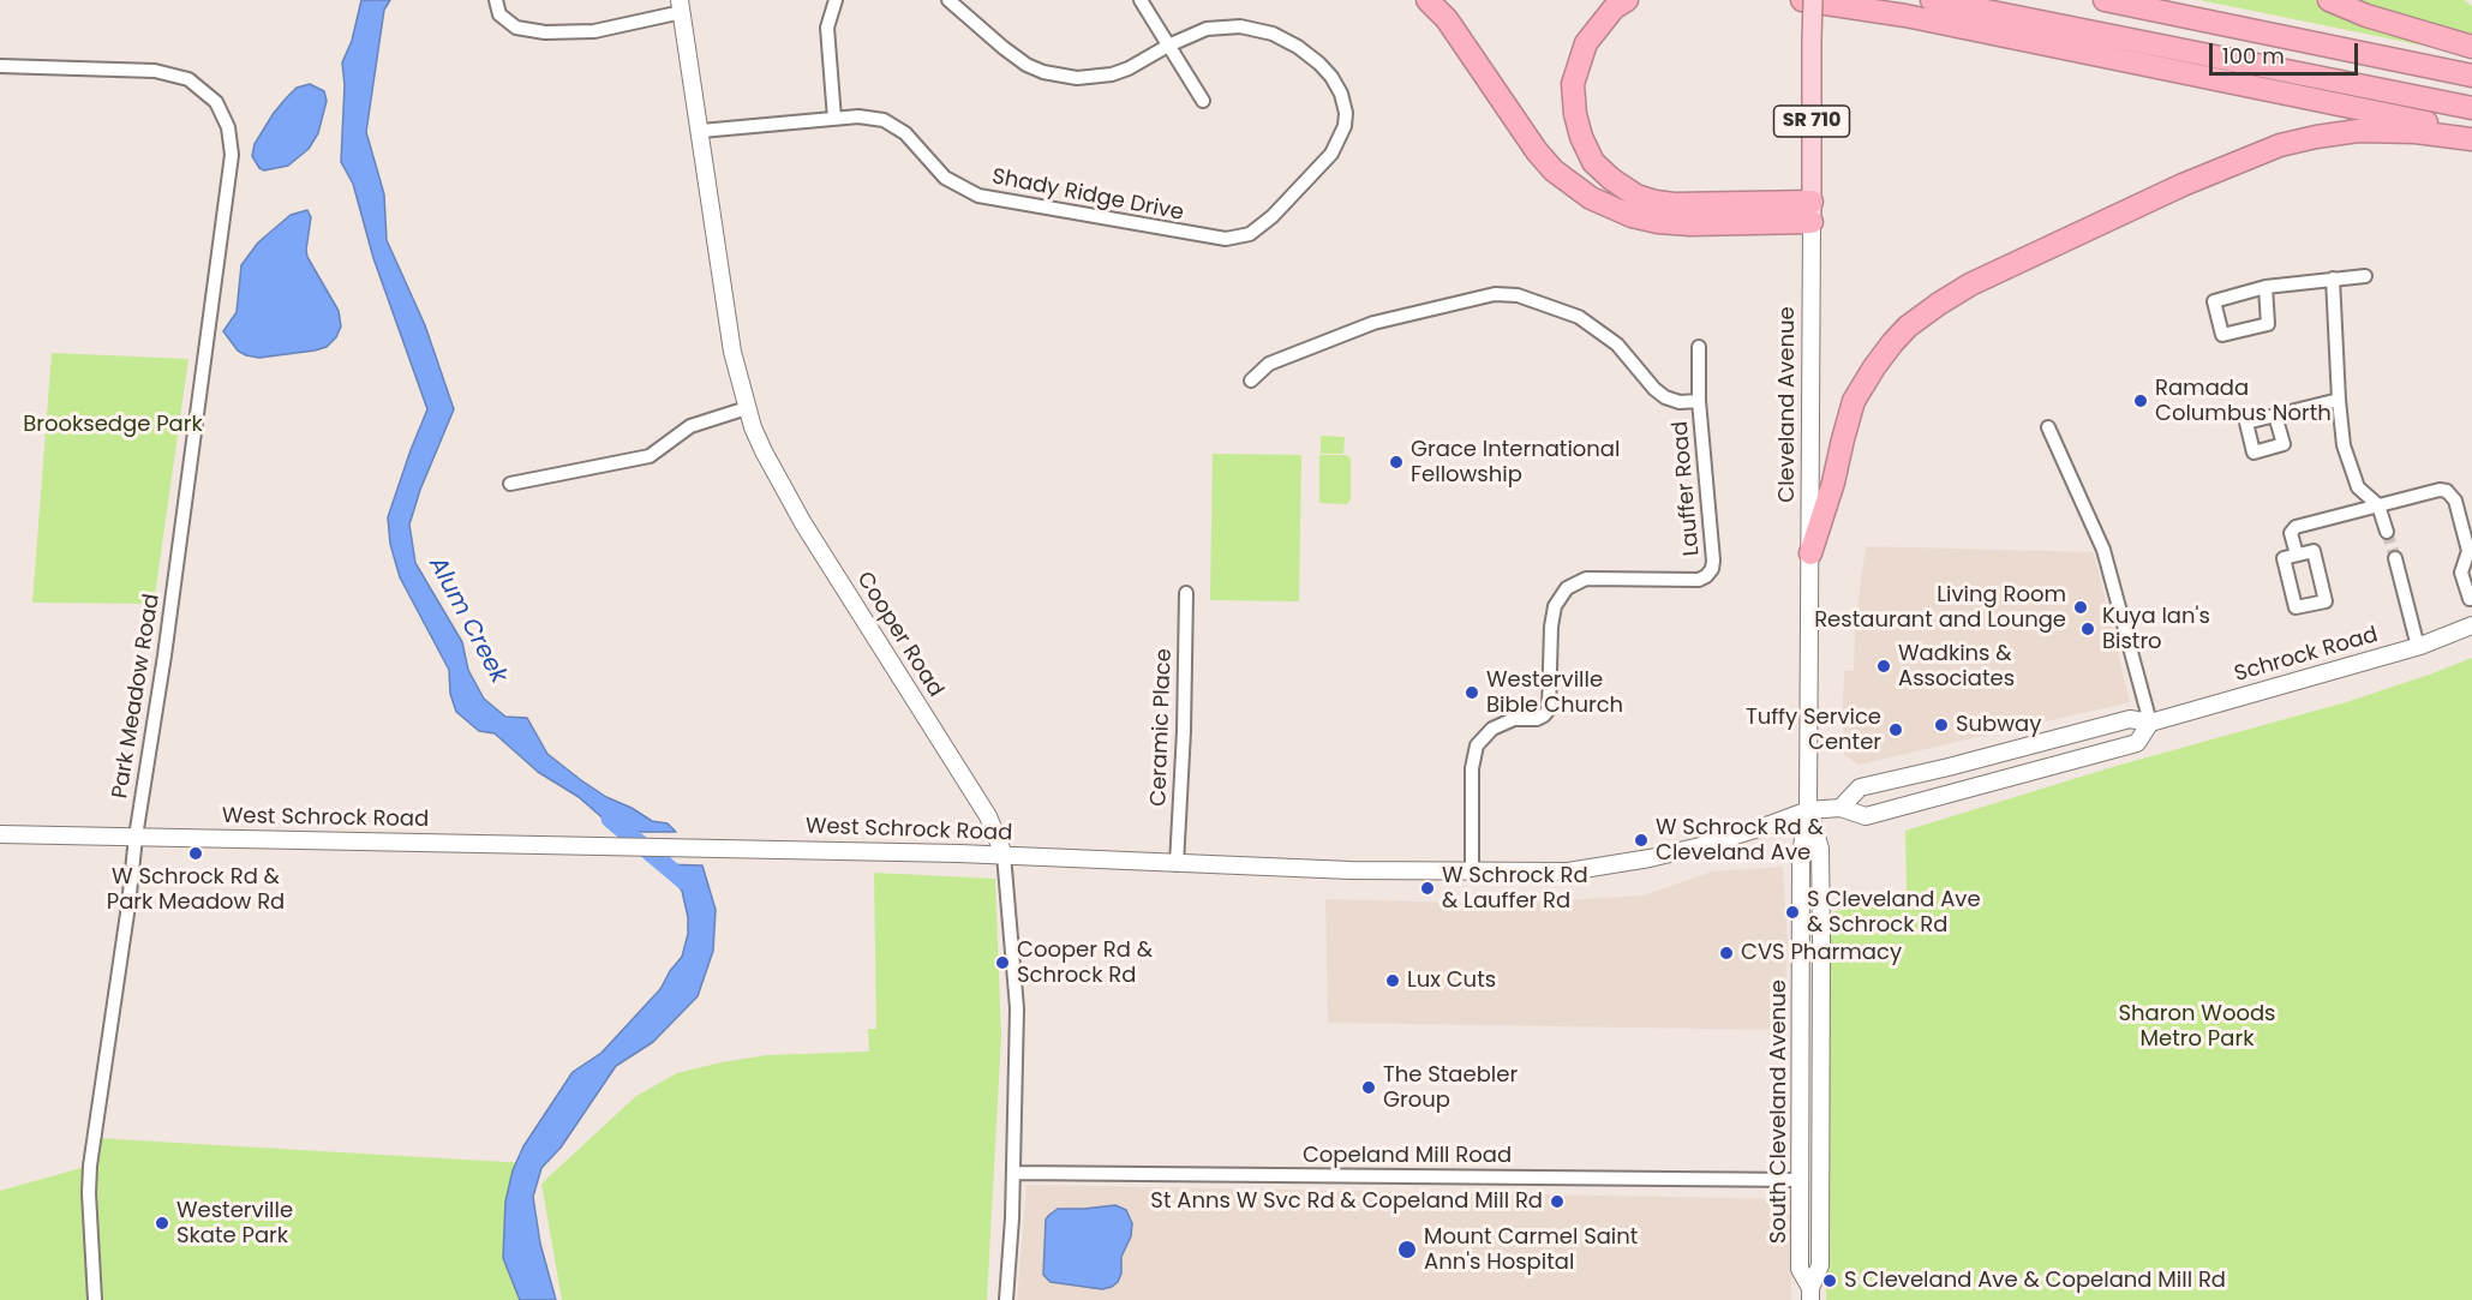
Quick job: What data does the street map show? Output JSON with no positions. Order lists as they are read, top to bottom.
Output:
{
  "streets": {
    "main road": [
      "SR 710",
      "Cleveland Avenue",
      "Cooper Road",
      "Schrock Road",
      "West Schrock Road",
      "South Cleveland Avenue"
    ],
    "street": [
      "Shady Ridge Drive",
      "Lauffer Road",
      "Park Meadow Road",
      "Ceramic Place",
      "Copeland Mill Road"
    ]
  },
  "crossings": [
    ["Shady Ridge Drive", "Cooper Road"],
    ["Cleveland Avenue", "Schrock Road"],
    ["Cleveland Avenue", "West Schrock Road"],
    ["Cleveland Avenue", "South Cleveland Avenue"],
    ["Lauffer Road", "West Schrock Road"],
    ["Cooper Road", "West Schrock Road"],
    ["Cooper Road", "Copeland Mill Road"],
    ["Schrock Road", "West Schrock Road"],
    ["Schrock Road", "South Cleveland Avenue"],
    ["Park Meadow Road", "West Schrock Road"],
    ["Ceramic Place", "West Schrock Road"],
    ["West Schrock Road", "South Cleveland Avenue"],
    ["South Cleveland Avenue", "Copeland Mill Road"]
  ],
  "water": ["Alum Creek"],
  "parks": ["Brooksedge Park", "Sharon Woods Metro Park"],
  "places": [
    "Ramada Columbus North",
    "Grace International Fellowship",
    "Living Room Restaurant and Lounge",
    "Kuya Ian's Bistro",
    "Wadkins & Associates",
    "Westerville Bible Church",
    "Subway",
    "Tuffy Service Center",
    "W Schrock Rd & Cleveland Ave",
    "W Schrock Rd & Park Meadow Rd",
    "W Schrock Rd & Lauffer Rd",
    "S Cleveland Ave & Schrock Rd",
    "CVS Pharmacy",
    "Cooper Rd & Schrock Rd",
    "Lux Cuts",
    "The Staebler Group",
    "St Anns W Svc Rd & Copeland Mill Rd",
    "Westerville Skate Park",
    "Mount Carmel Saint Ann's Hospital",
    "S Cleveland Ave & Copeland Mill Rd"
  ],
  "scale_bar": "100 m"
}
